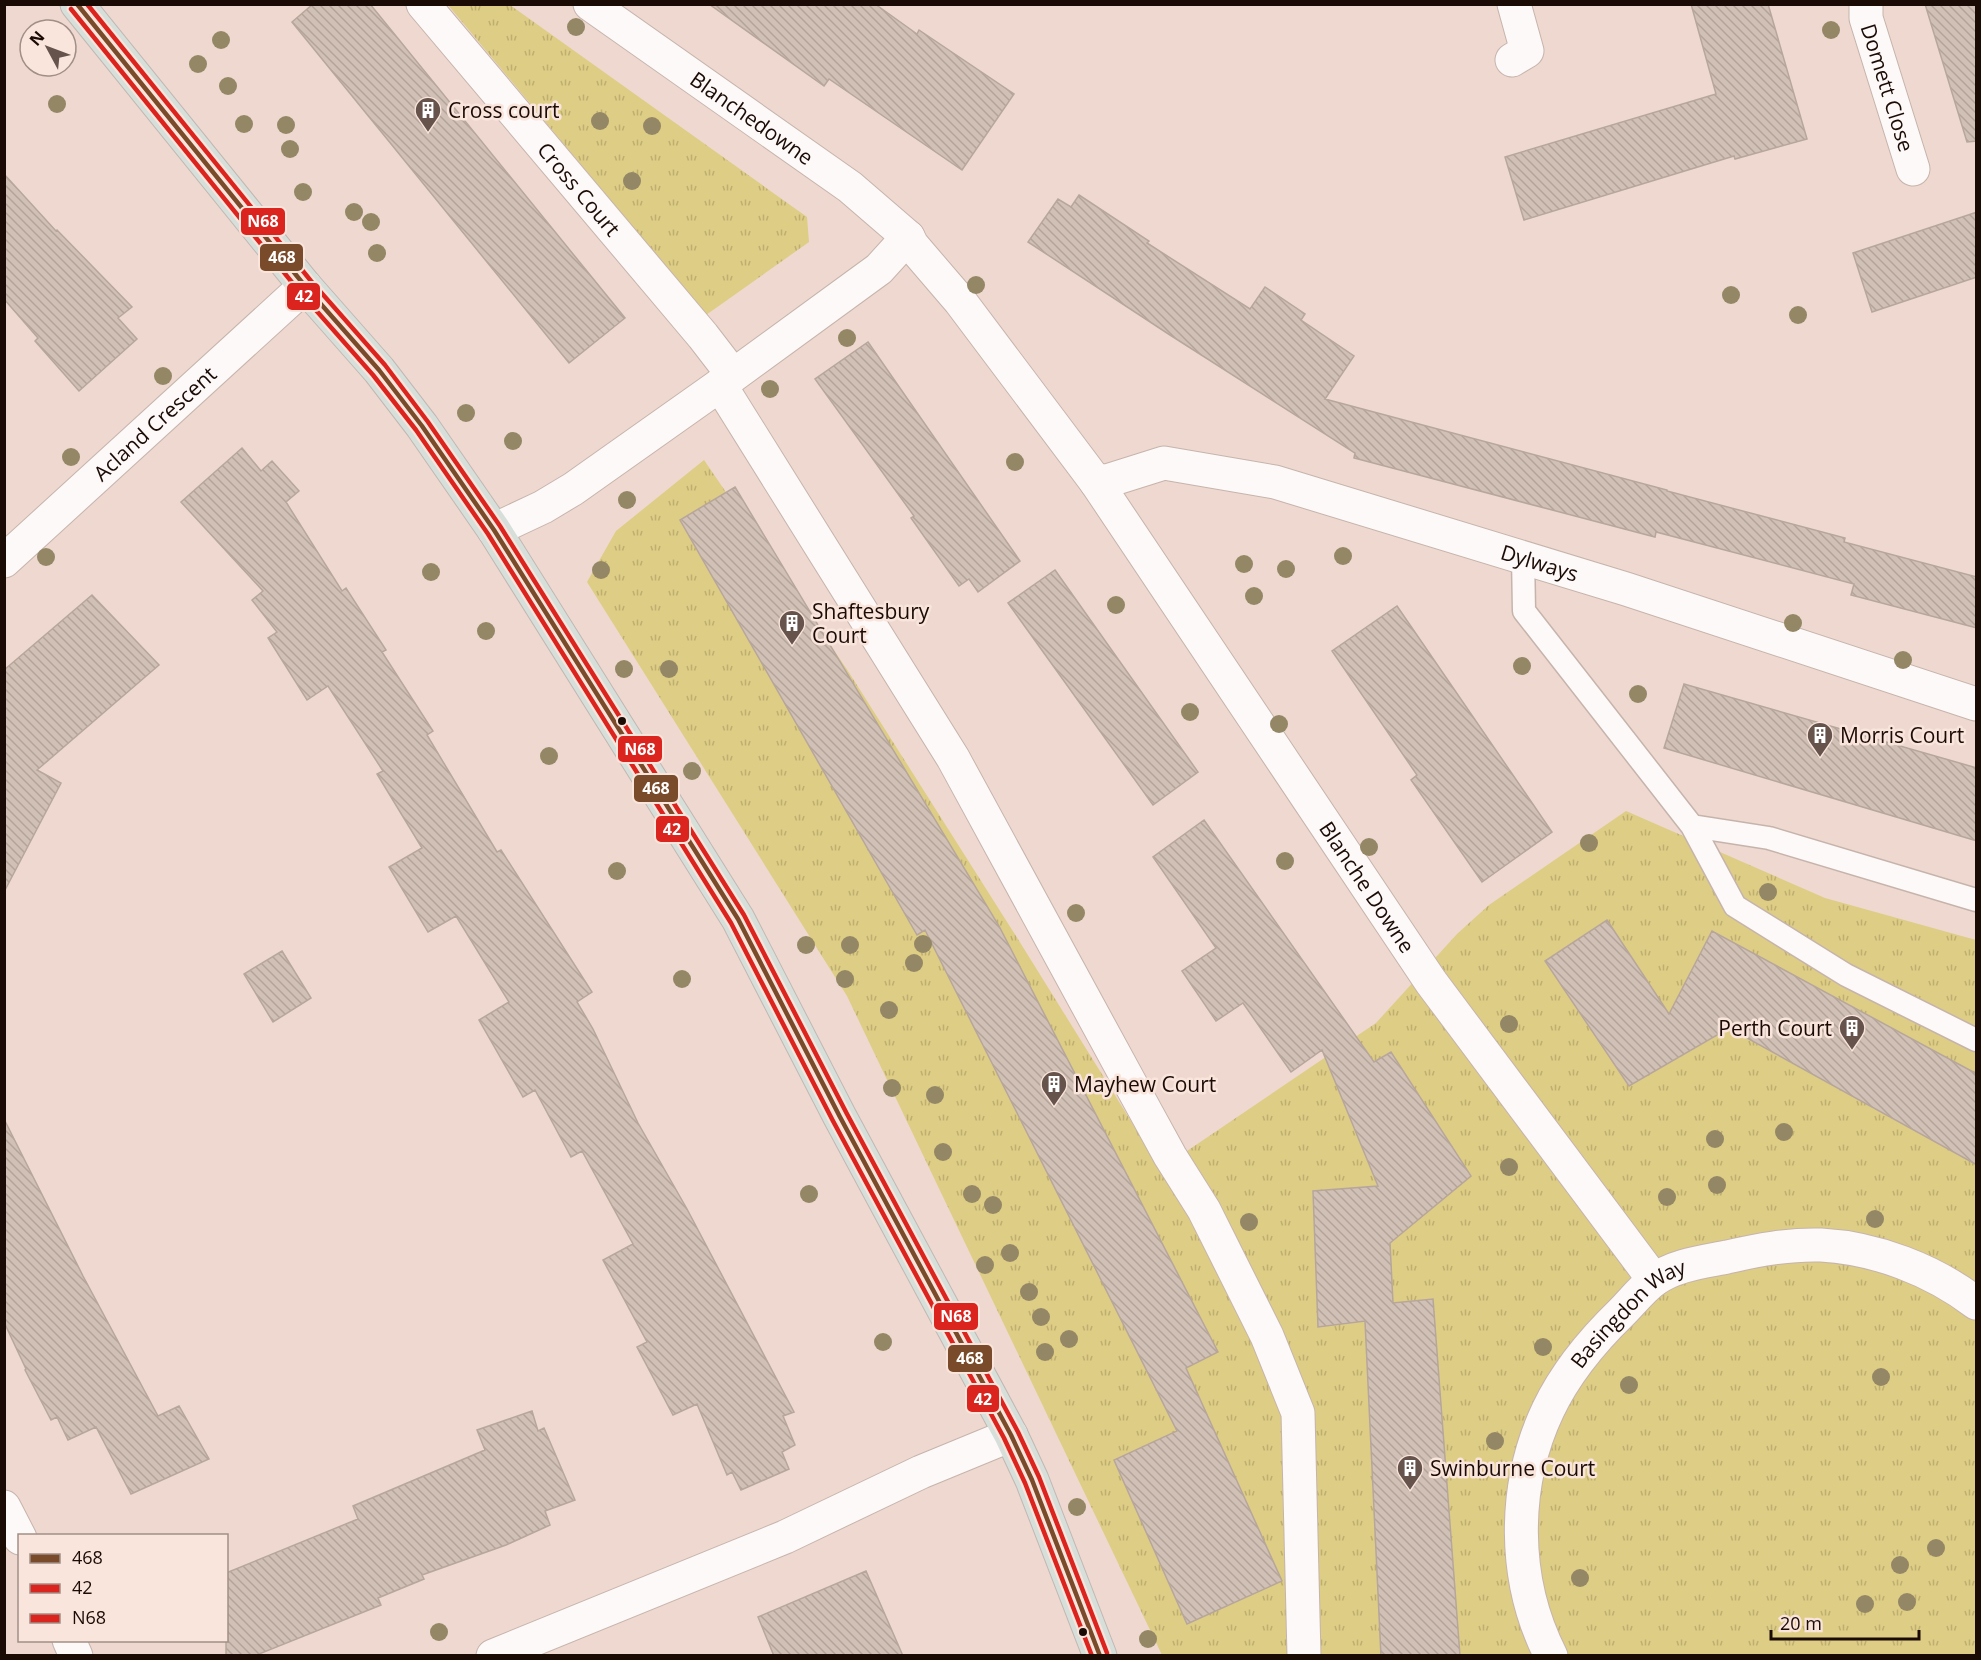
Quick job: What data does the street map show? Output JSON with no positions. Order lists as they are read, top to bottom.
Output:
{
  "streets": {
    "street": [
      "Domett Close",
      "Blanchedowne",
      "Cross Court",
      "Acland Crescent",
      "Dylways",
      "Blanche Downe",
      "Basingdon Way"
    ]
  },
  "crossings": [
    ["Blanchedowne", "Dylways"],
    ["Blanchedowne", "Blanche Downe"],
    ["Dylways", "Blanche Downe"],
    ["Blanche Downe", "Basingdon Way"]
  ],
  "places": {
    "building": [
      "Cross court",
      "Shaftesbury Court",
      "Morris Court",
      "Perth Court",
      "Mayhew Court",
      "Swinburne Court"
    ]
  },
  "lines": ["transit line 468", "transit line N68", "transit line 42"],
  "legend": ["468", "42", "N68"],
  "scale_bar": "20 m",
  "north": "top left"
}
